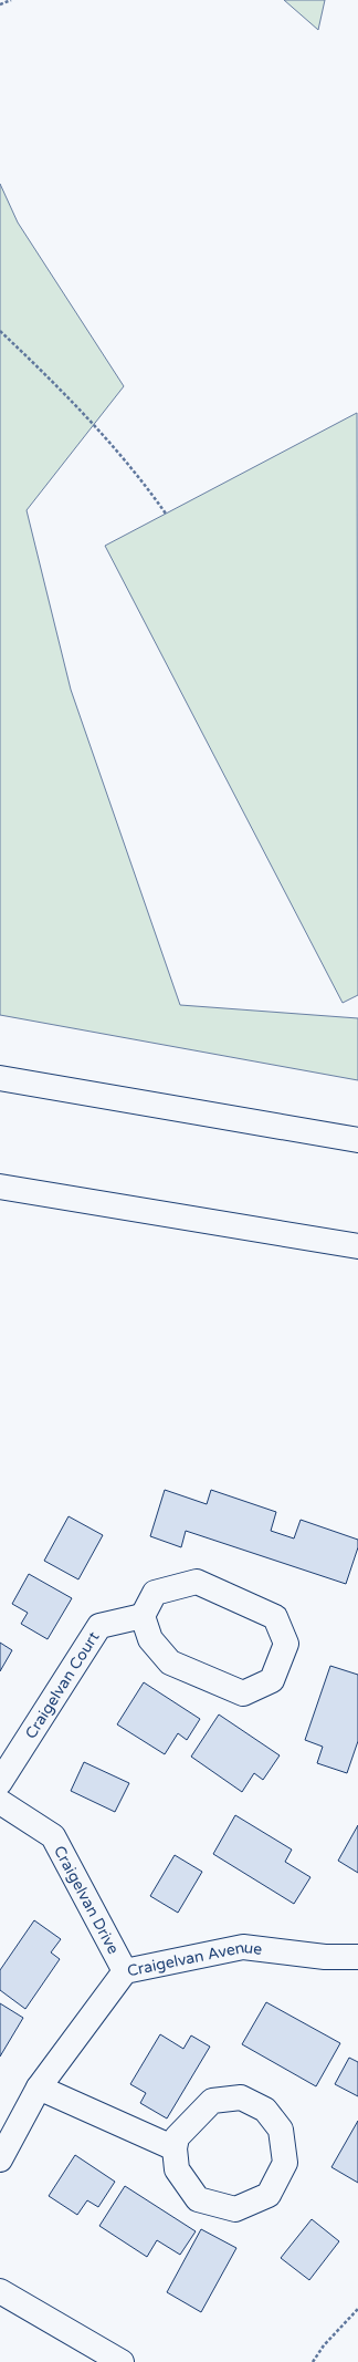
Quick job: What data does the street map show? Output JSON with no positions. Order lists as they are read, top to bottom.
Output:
{
  "streets": {
    "main road": ["Craigelvan Court", "Craigelvan Drive", "Craigelvan Avenue"]
  },
  "crossings": [
    ["Craigelvan Drive", "Craigelvan Avenue"]
  ]
}
